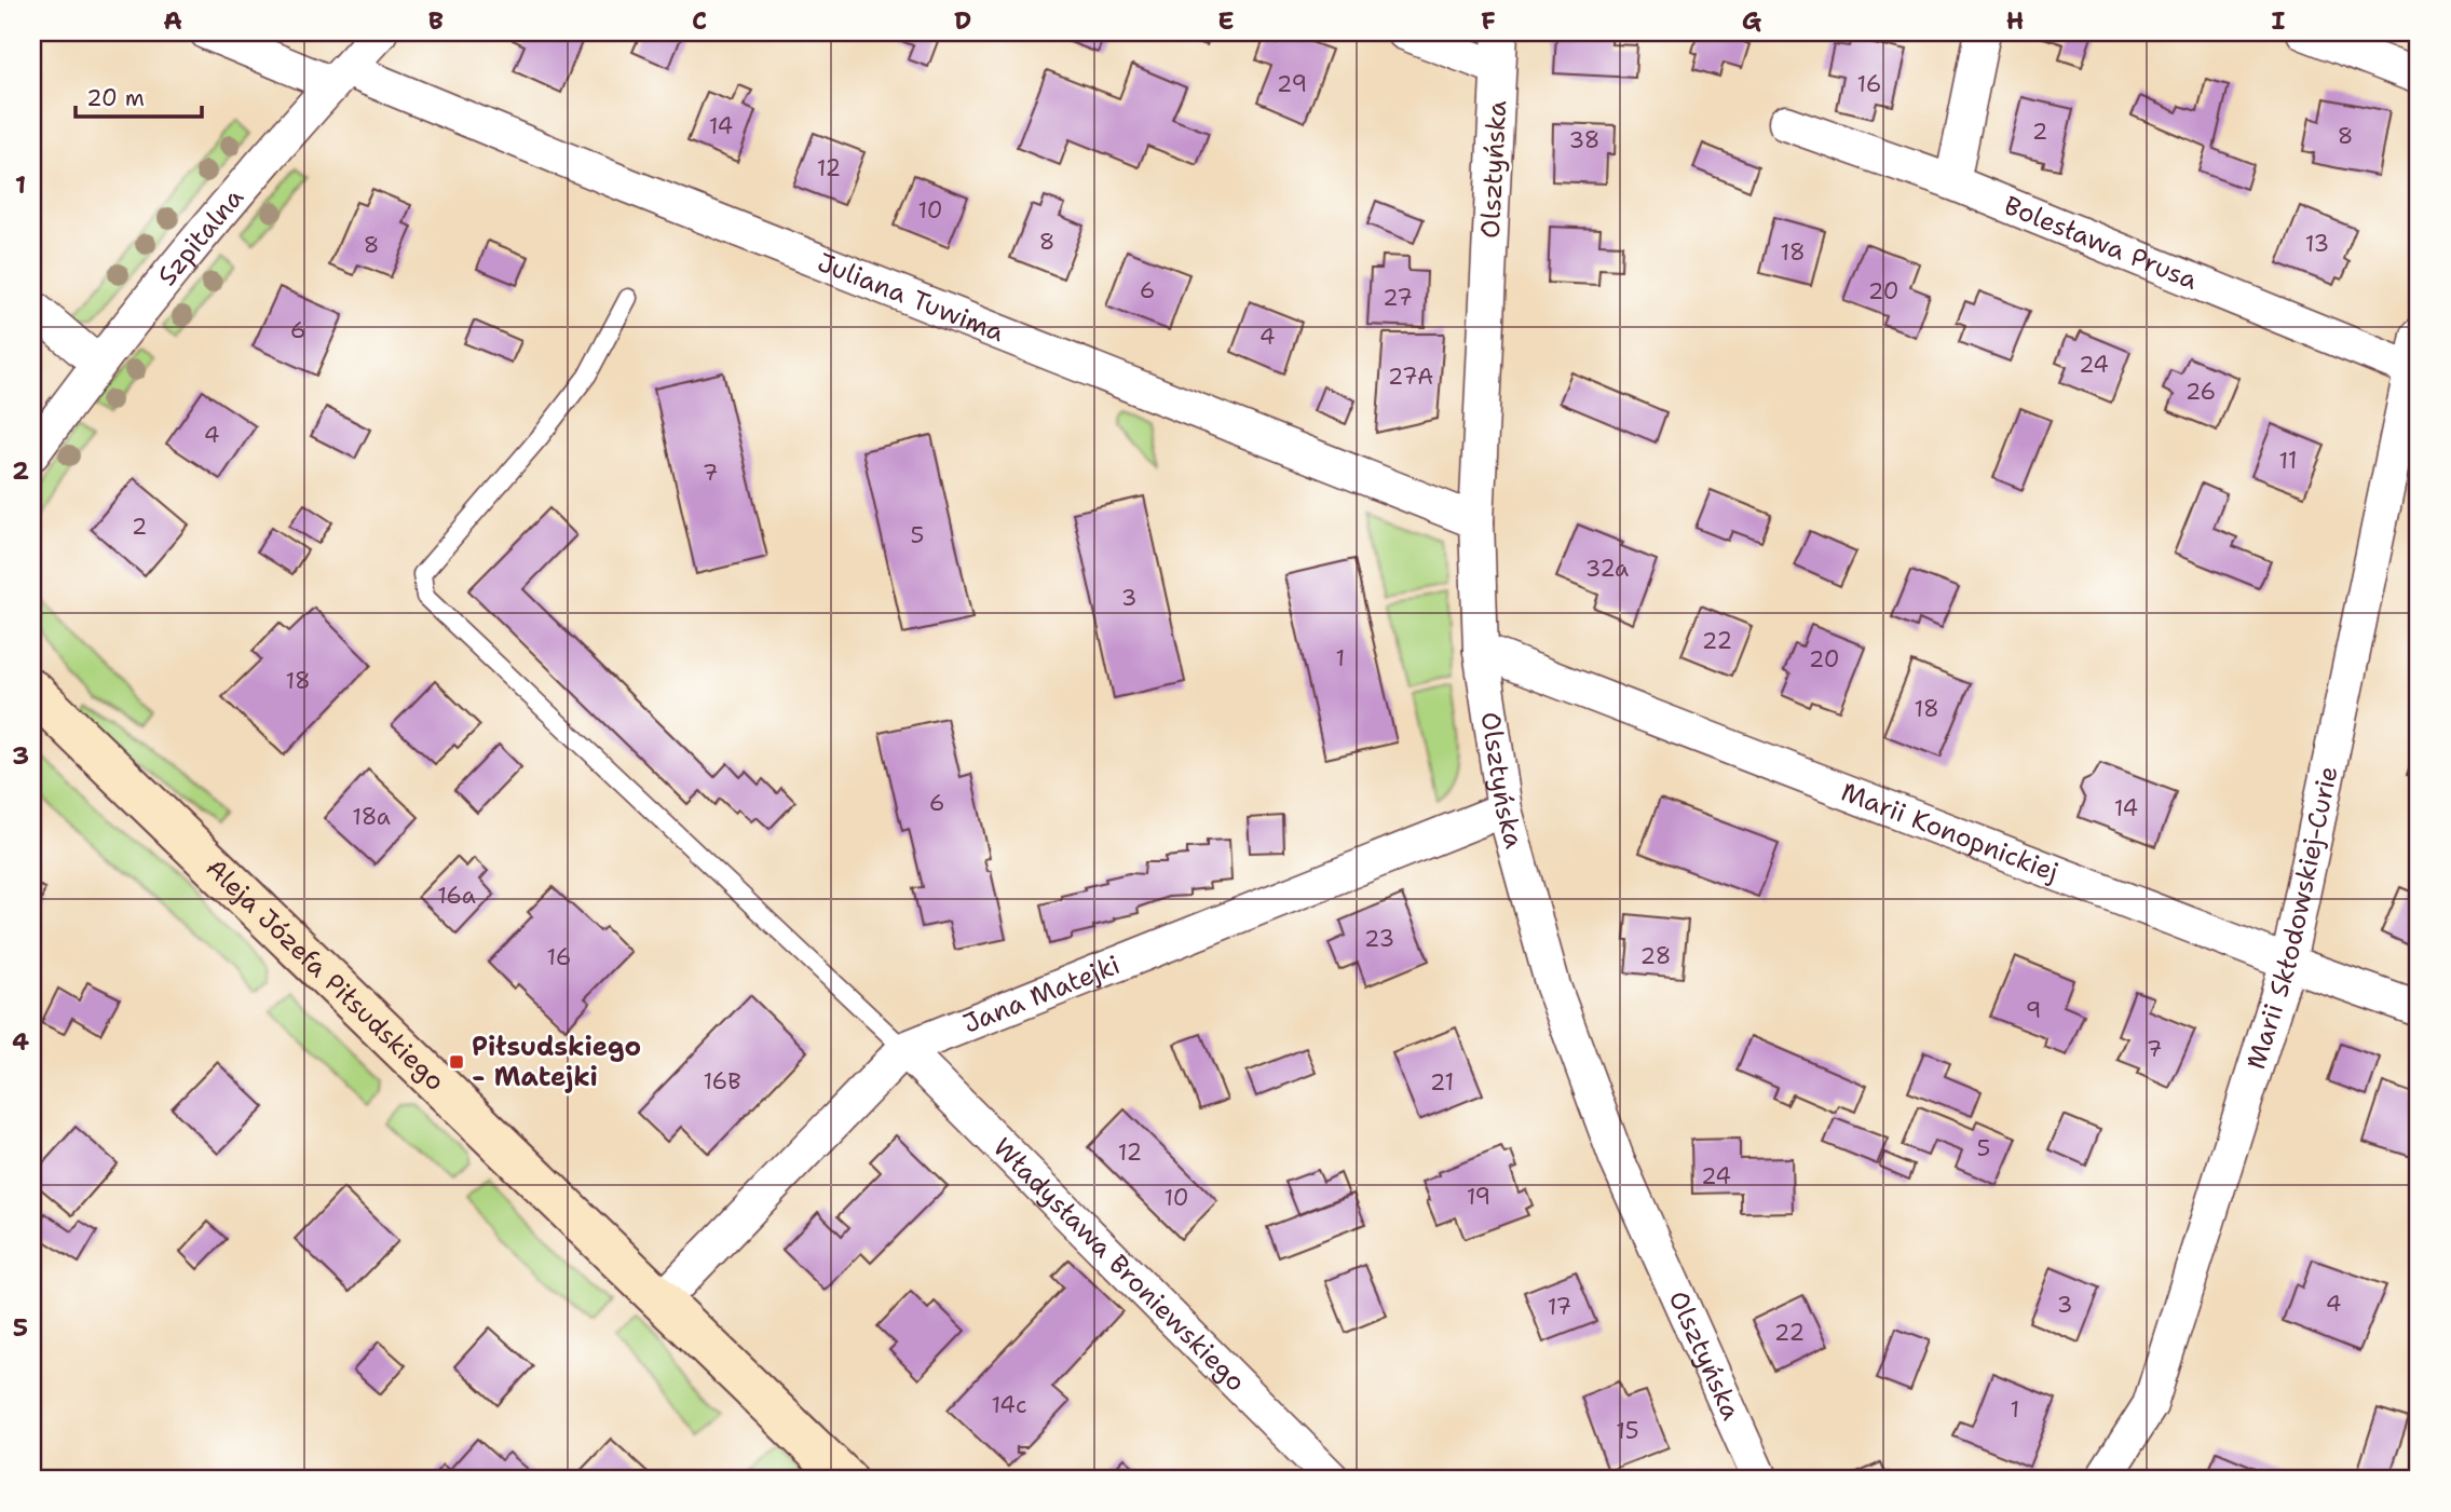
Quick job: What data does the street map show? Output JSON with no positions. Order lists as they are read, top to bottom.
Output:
{
  "streets": {
    "main road": ["Aleja Józefa Piłsudskiego"],
    "street": [
      "Olsztyńska",
      "Szpitalna",
      "Bolesława Prusa",
      "Juliana Tuwima",
      "Marii Konopnickiej",
      "Marii Skłodowskiej-Curie",
      "Jana Matejki",
      "Władysława Broniewskiego"
    ]
  },
  "crossings": [
    ["Olsztyńska", "Juliana Tuwima"],
    ["Olsztyńska", "Marii Konopnickiej"],
    ["Olsztyńska", "Jana Matejki"],
    ["Szpitalna", "Juliana Tuwima"],
    ["Bolesława Prusa", "Marii Skłodowskiej-Curie"],
    ["Marii Konopnickiej", "Marii Skłodowskiej-Curie"],
    ["Aleja Józefa Piłsudskiego", "Jana Matejki"],
    ["Jana Matejki", "Władysława Broniewskiego"]
  ],
  "places": {
    "transit": ["Piłsudskiego - Matejki"]
  },
  "house_numbers": [
    "29",
    "16",
    "14",
    "2",
    "8",
    "38",
    "12",
    "10",
    "8",
    "13",
    "8",
    "18",
    "6",
    "20",
    "27",
    "6",
    "4",
    "24",
    "27A",
    "26",
    "4",
    "11",
    "7",
    "2",
    "5",
    "32a",
    "3",
    "22",
    "1",
    "20",
    "18",
    "18",
    "6",
    "14",
    "18a",
    "16a",
    "23",
    "28",
    "16",
    "9",
    "7",
    "16B",
    "21",
    "5",
    "12",
    "24",
    "19",
    "10",
    "4",
    "3",
    "17",
    "22",
    "14c",
    "1",
    "15"
  ],
  "scale_bar": "20 m",
  "grid": {
    "columns": [
      "A",
      "B",
      "C",
      "D",
      "E",
      "F",
      "G",
      "H",
      "I"
    ],
    "rows": [
      "1",
      "2",
      "3",
      "4",
      "5"
    ]
  }
}
